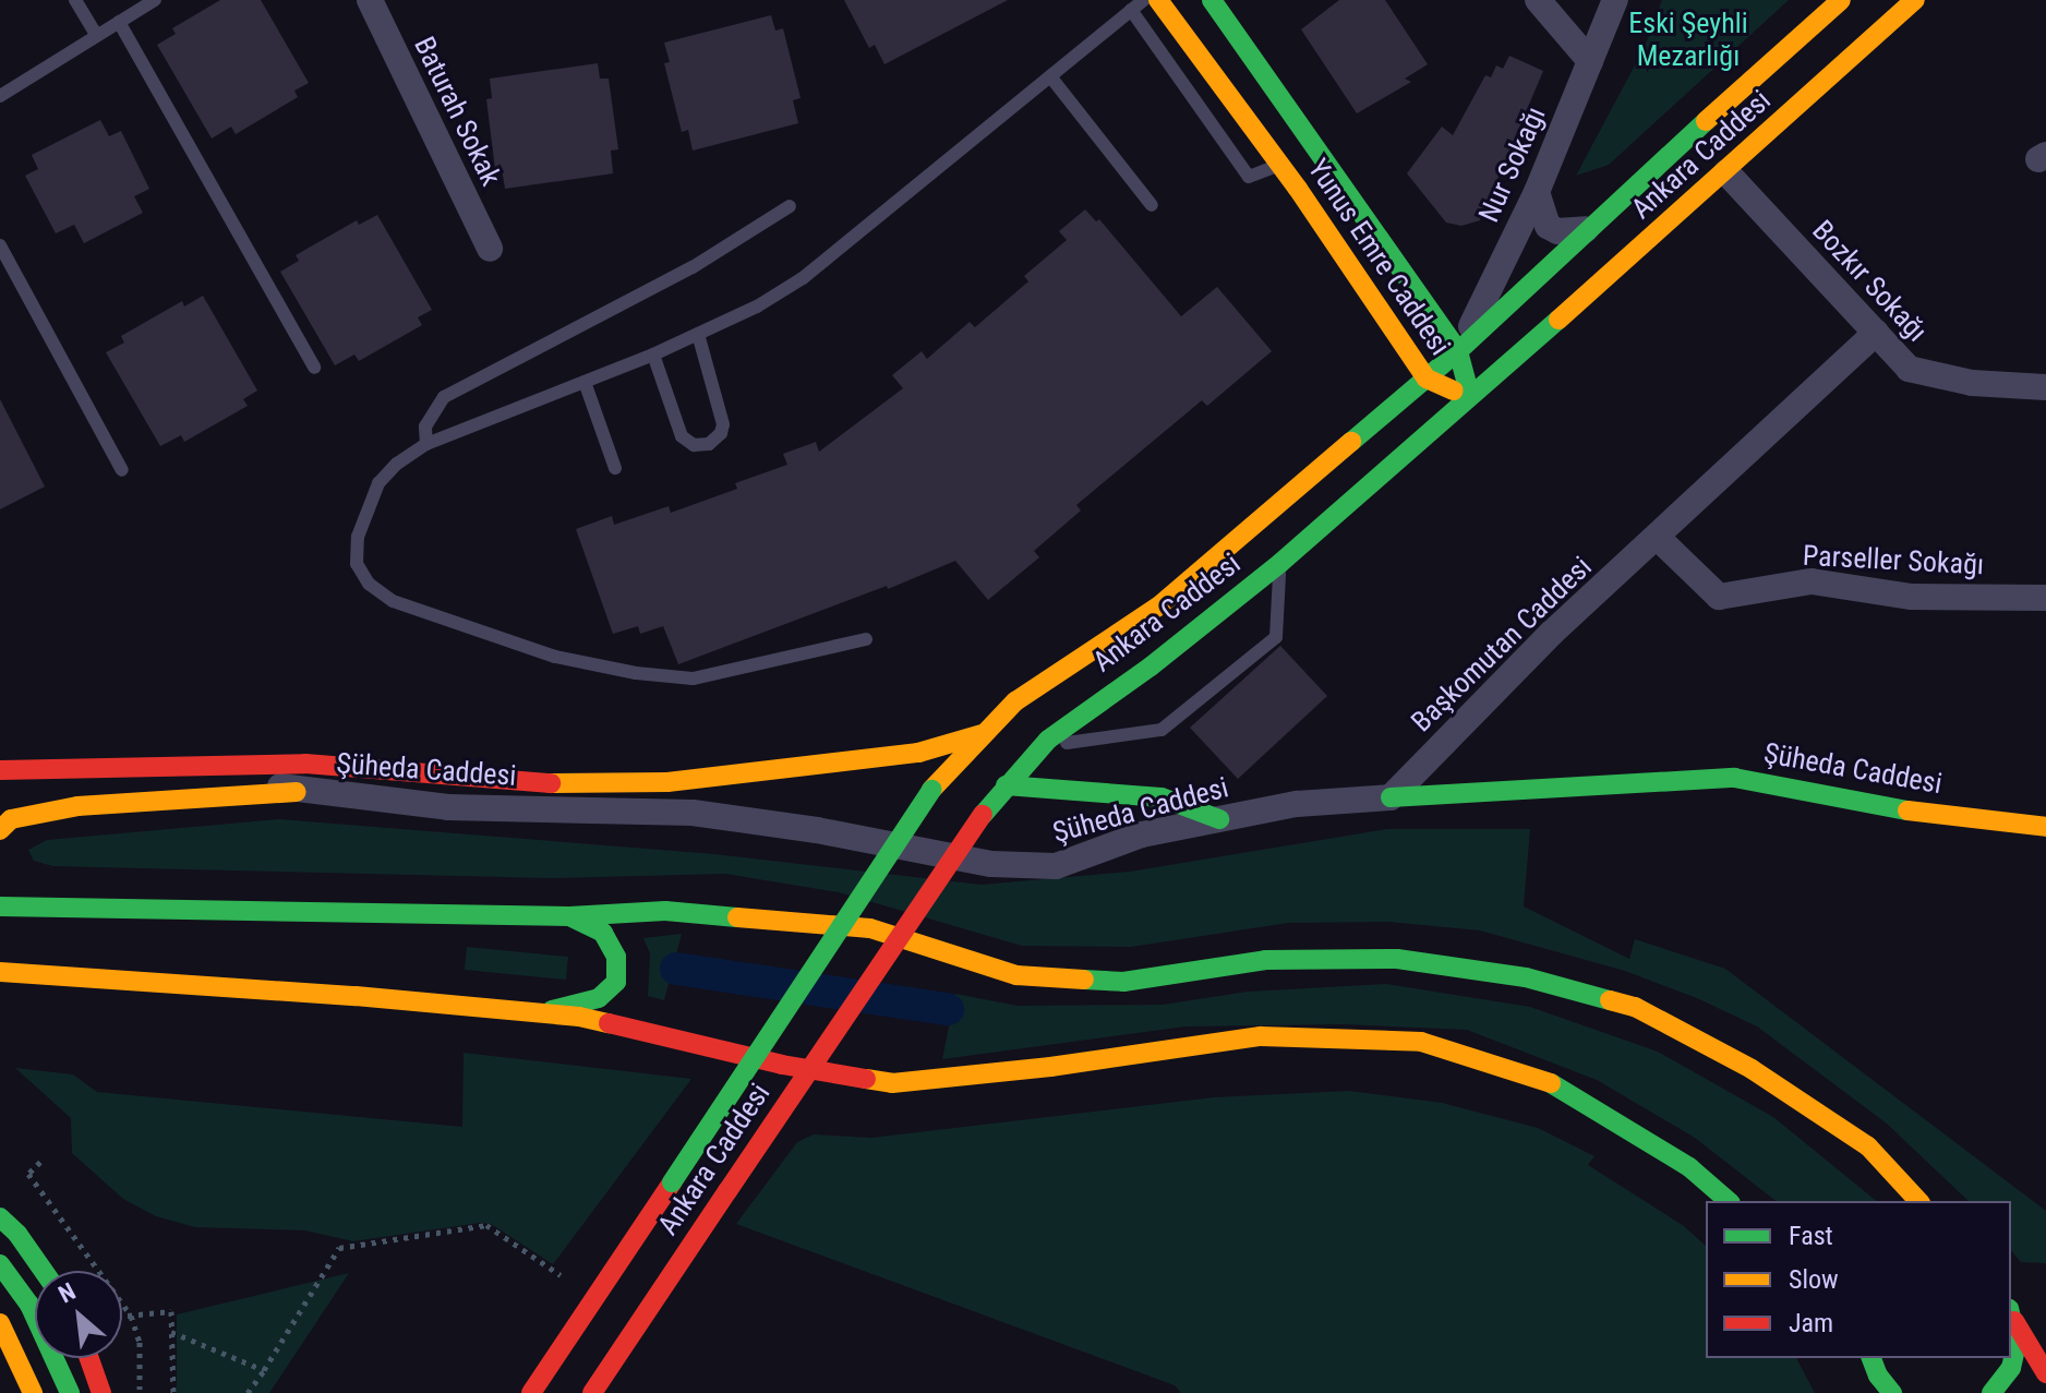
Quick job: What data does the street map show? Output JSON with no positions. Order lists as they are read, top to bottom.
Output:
{
  "streets": {
    "main road": ["Ankara Caddesi", "Yunus Emre Caddesi", "Şüheda Caddesi"],
    "street": [
      "Baturah Sokak",
      "Nur Sokağı",
      "Bozkır Sokağı",
      "Parseller Sokağı",
      "Başkomutan Caddesi"
    ]
  },
  "crossings": [
    ["Ankara Caddesi", "Nur Sokağı"],
    ["Ankara Caddesi", "Yunus Emre Caddesi"],
    ["Ankara Caddesi", "Bozkır Sokağı"],
    ["Nur Sokağı", "Yunus Emre Caddesi"],
    ["Bozkır Sokağı", "Başkomutan Caddesi"],
    ["Parseller Sokağı", "Başkomutan Caddesi"],
    ["Başkomutan Caddesi", "Şüheda Caddesi"]
  ],
  "parks": ["Eski Şeyhli Mezarlığı"],
  "legend": ["Fast", "Slow", "Jam"],
  "north": "top left"
}
